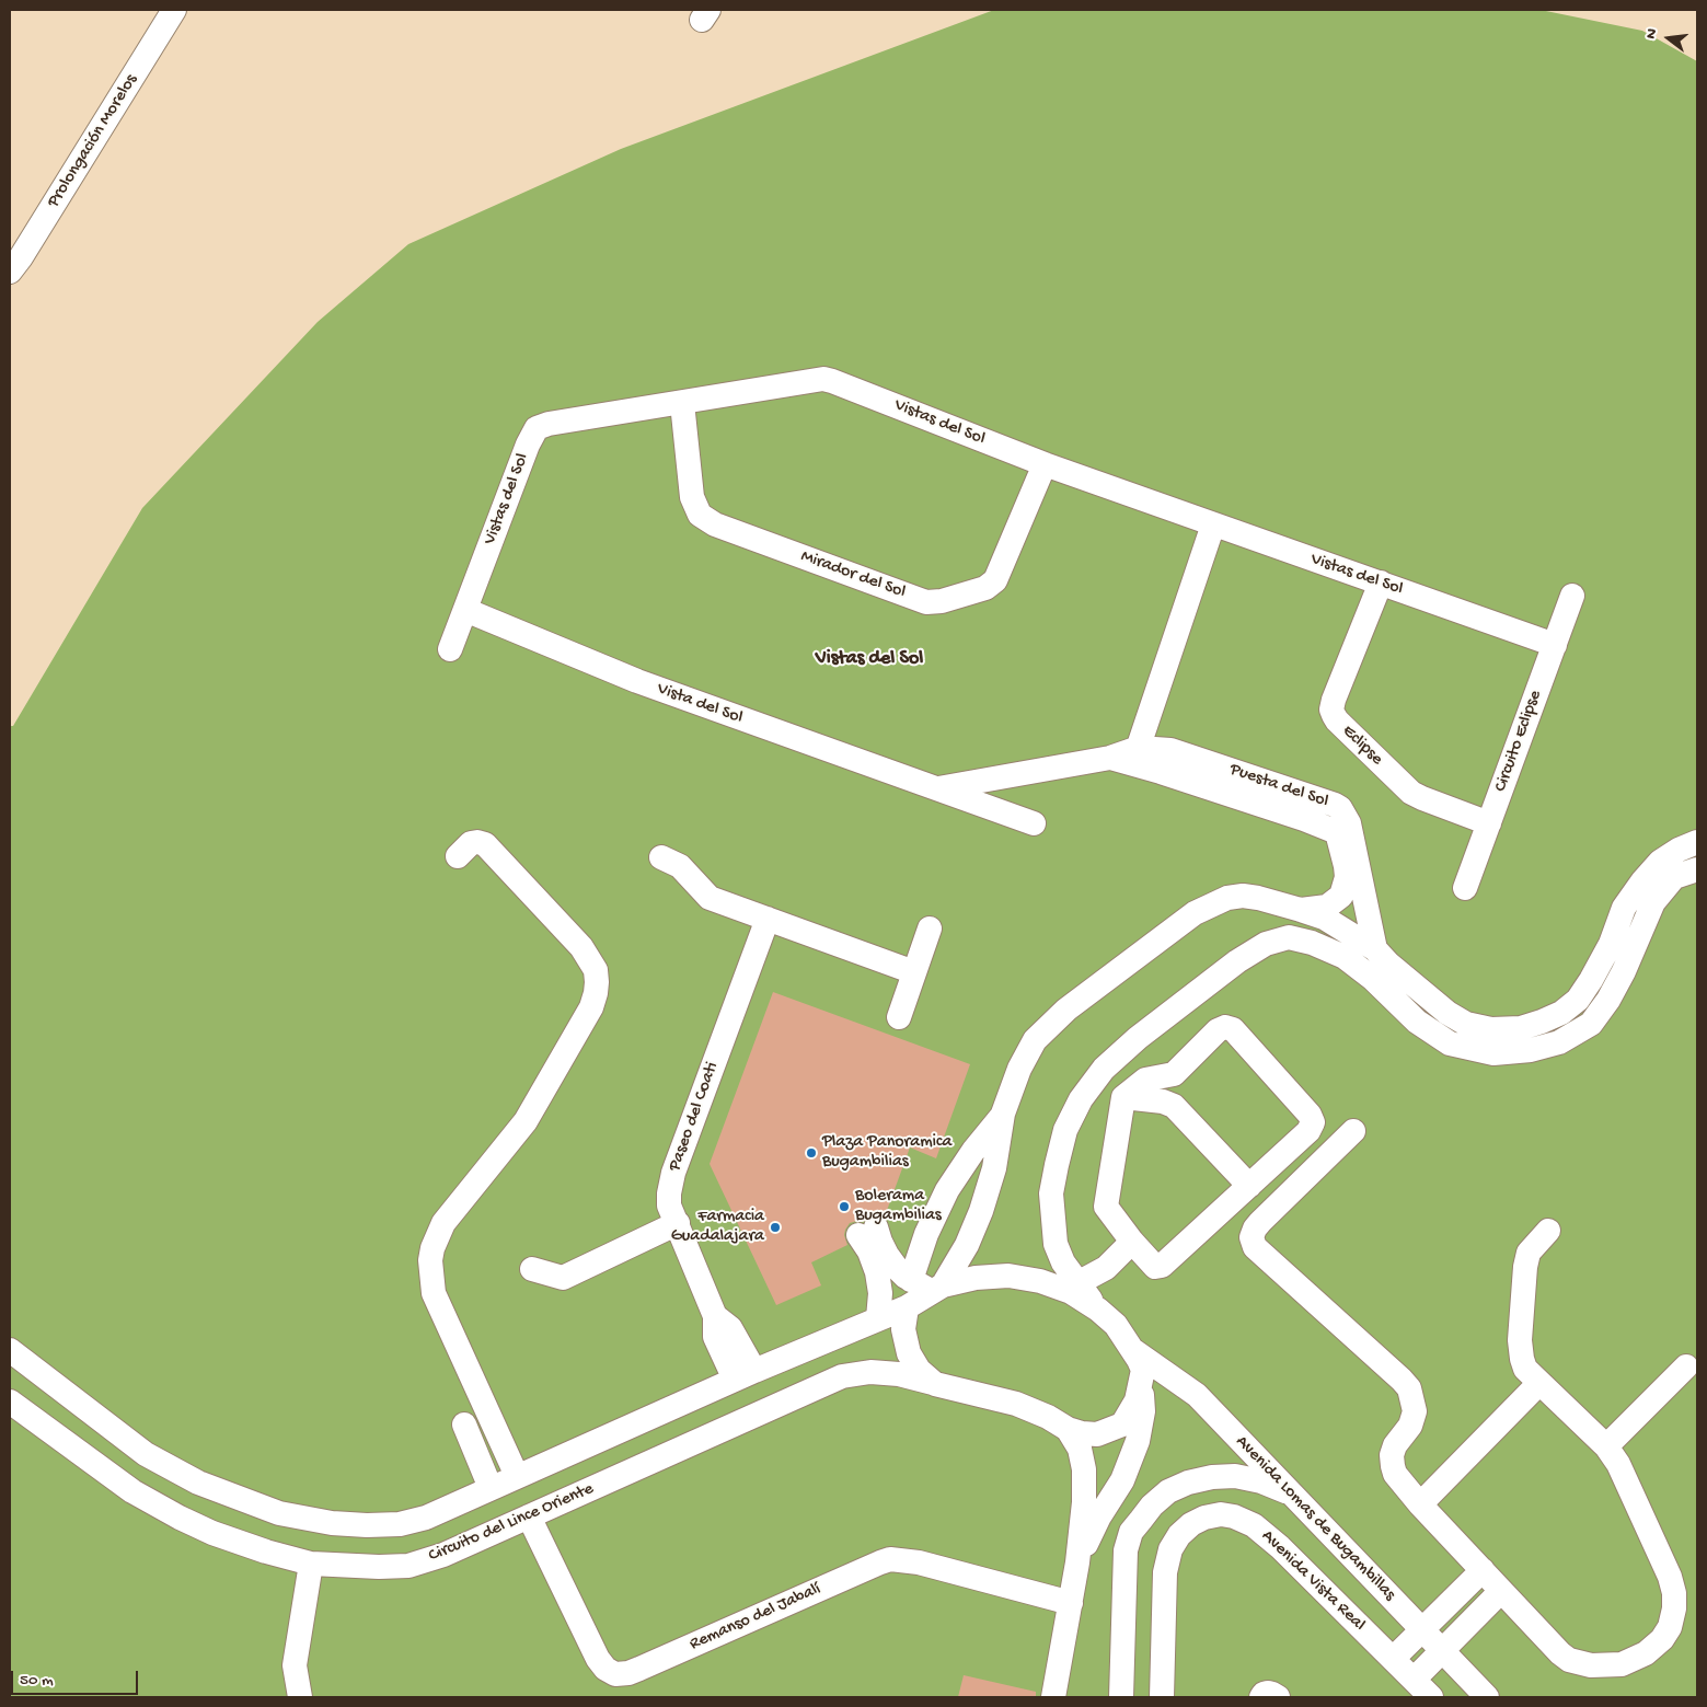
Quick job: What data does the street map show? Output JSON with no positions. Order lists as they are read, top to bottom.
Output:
{
  "streets": {
    "street": [
      "Prolongación Morelos",
      "Vistas del Sol",
      "Mirador del Sol",
      "Vista del Sol",
      "Circuito Eclipse",
      "Eclipse",
      "Puesta del Sol",
      "Paseo del Coati",
      "Avenida Lomas de Bugambillas",
      "Circuito del Lince Oriente",
      "Avenida Vista Real",
      "Remanso del Jabalí"
    ]
  },
  "crossings": [
    ["Vistas del Sol", "Mirador del Sol"],
    ["Vistas del Sol", "Vista del Sol"],
    ["Vistas del Sol", "Circuito Eclipse"],
    ["Vistas del Sol", "Eclipse"],
    ["Vista del Sol", "Puesta del Sol"],
    ["Circuito Eclipse", "Eclipse"],
    ["Circuito del Lince Oriente", "Remanso del Jabalí"]
  ],
  "districts": ["Vistas del Sol"],
  "places": ["Plaza Panoramica Bugambilias", "Bolerama Bugambilias", "Farmacia Guadalajara"],
  "scale_bar": "50 m",
  "north": "left"
}
